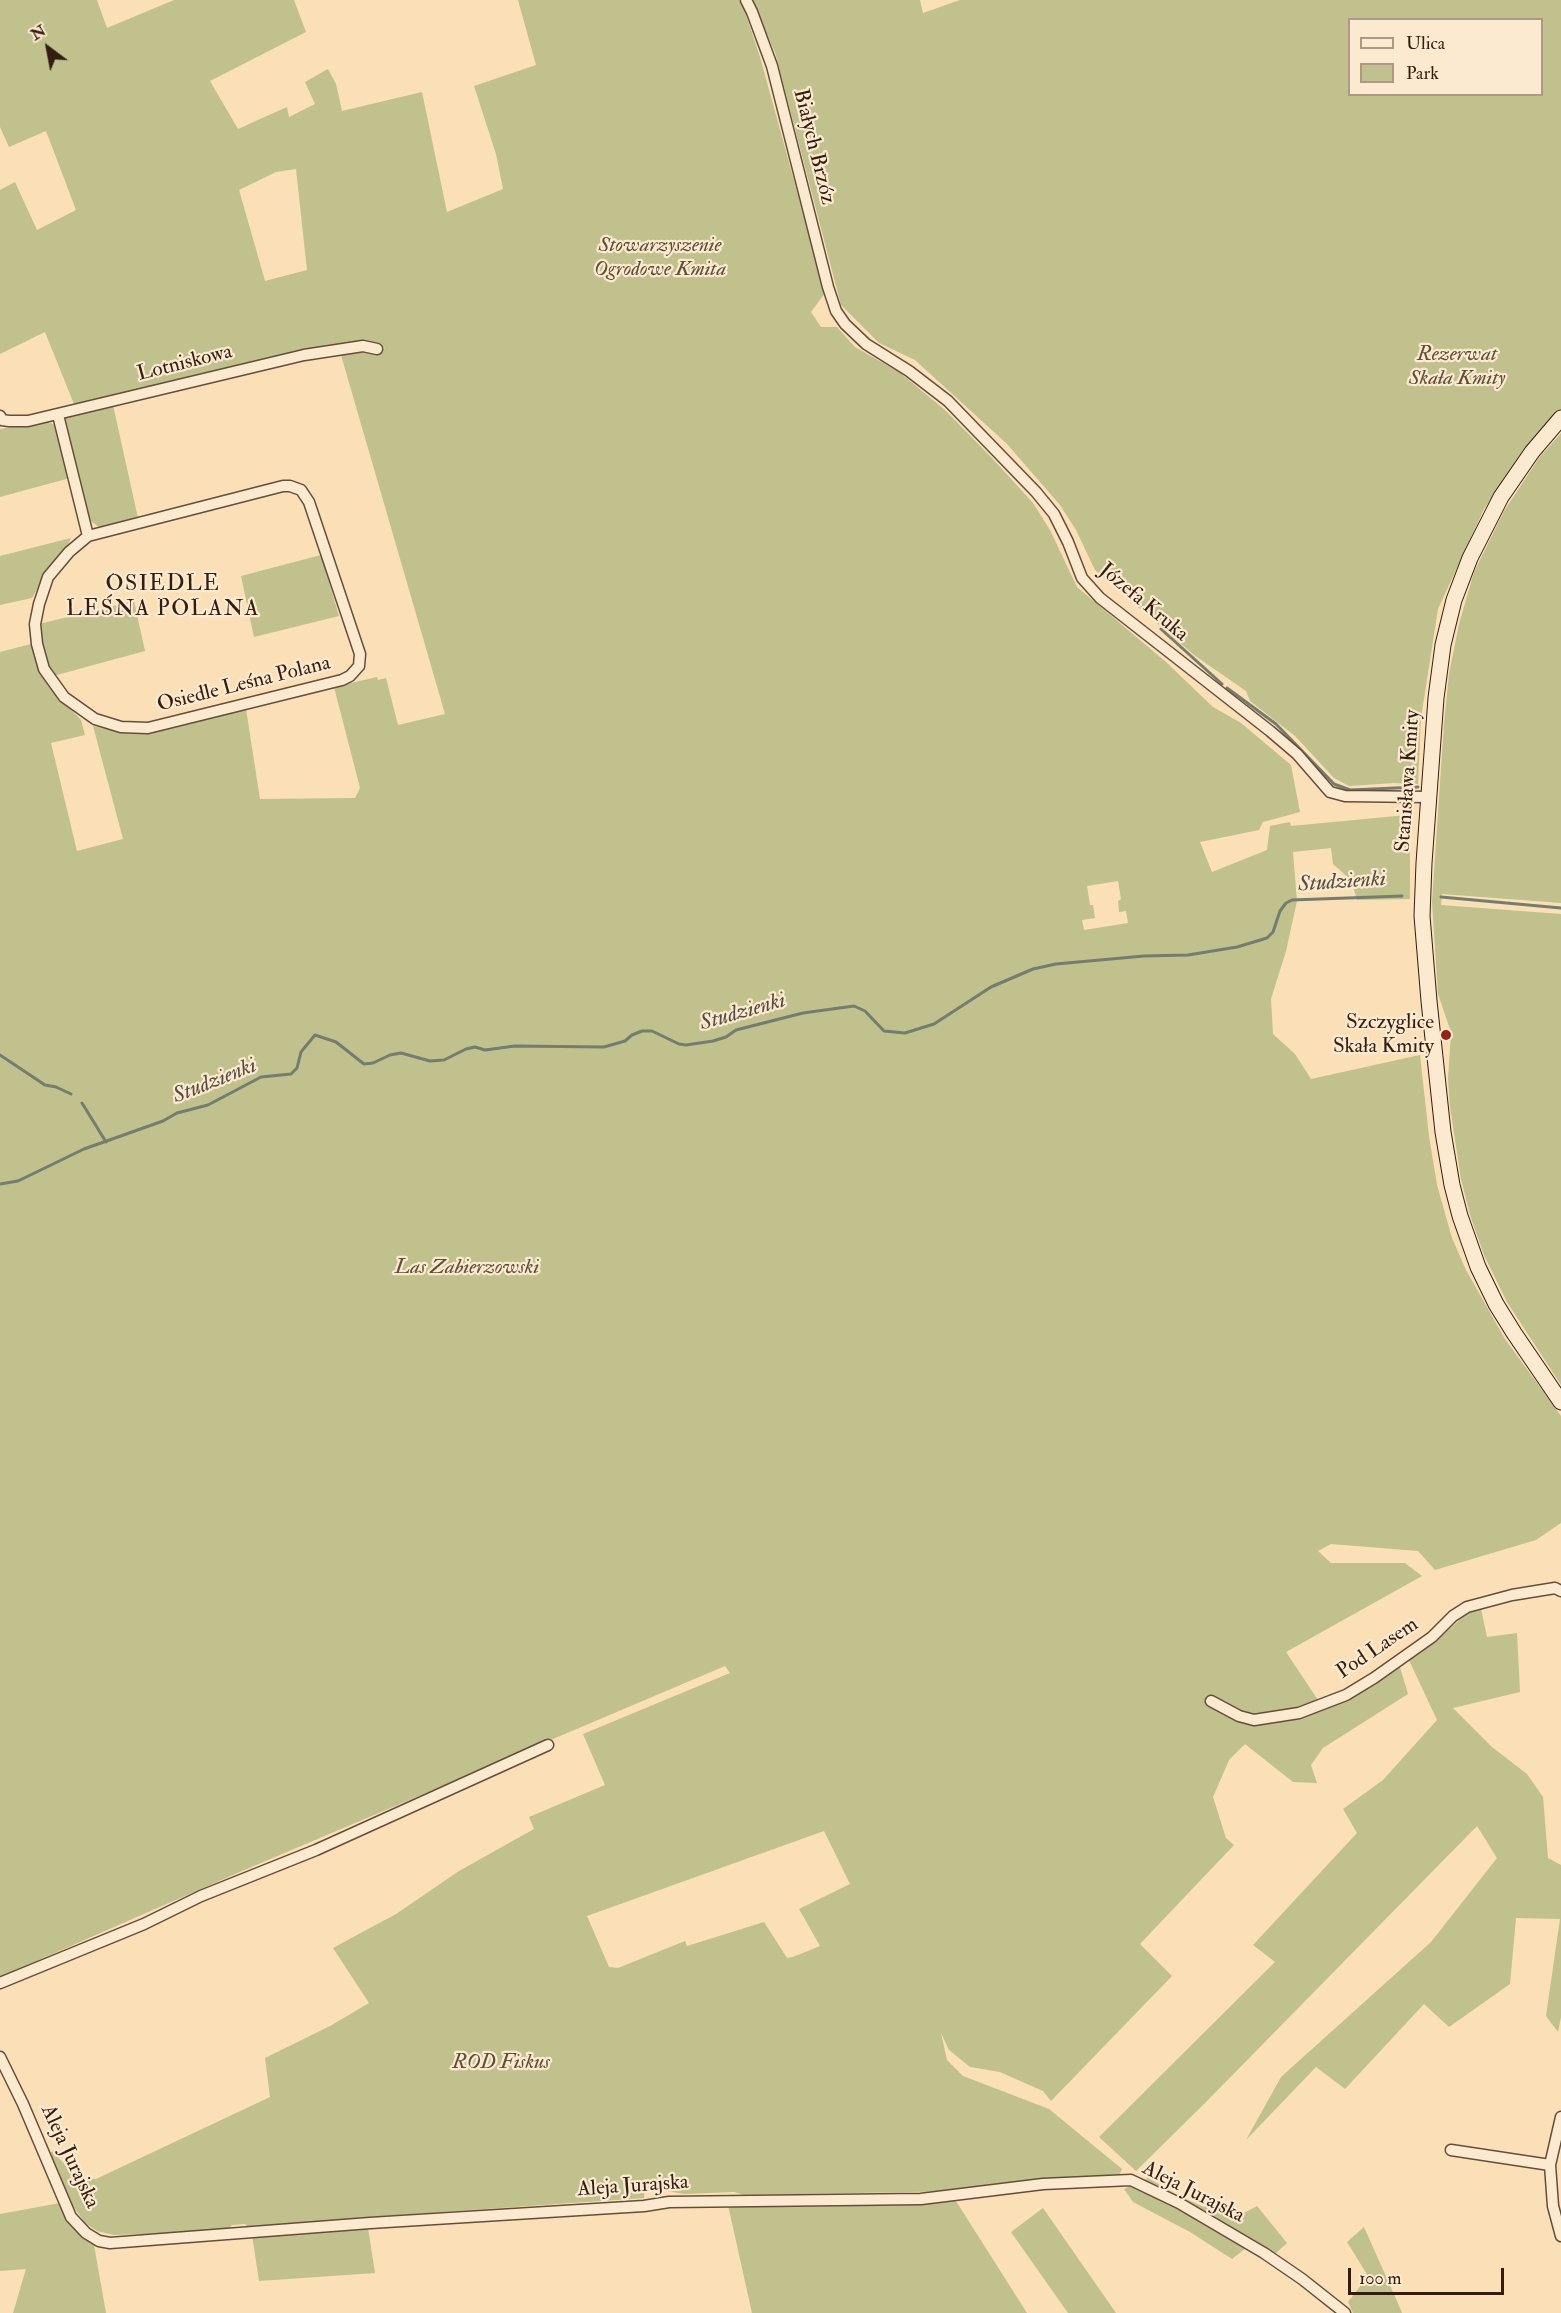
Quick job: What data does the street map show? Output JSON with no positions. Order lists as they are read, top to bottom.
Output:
{
  "streets": {
    "main road": ["Stanisława Kmity"],
    "street": [
      "Białych Brzóz",
      "Lotniskowa",
      "Józefa Kruka",
      "Osiedle Leśna Polana",
      "Pod Lasem",
      "Aleja Jurajska"
    ]
  },
  "crossings": [
    ["Białych Brzóz", "Józefa Kruka"],
    ["Józefa Kruka", "Stanisława Kmity"]
  ],
  "districts": ["OSIEDLE LEŚNA POLANA"],
  "water": ["Studzienki"],
  "parks": [
    "Stowarzyszenie Ogrodowe Kmita",
    "Rezerwat Skała Kmity",
    "Las Zabierzowski",
    "ROD Fiskus"
  ],
  "places": ["Szczyglice Skała Kmity"],
  "legend": ["Ulica", "Park"],
  "scale_bar": "100 m",
  "north": "top left"
}
